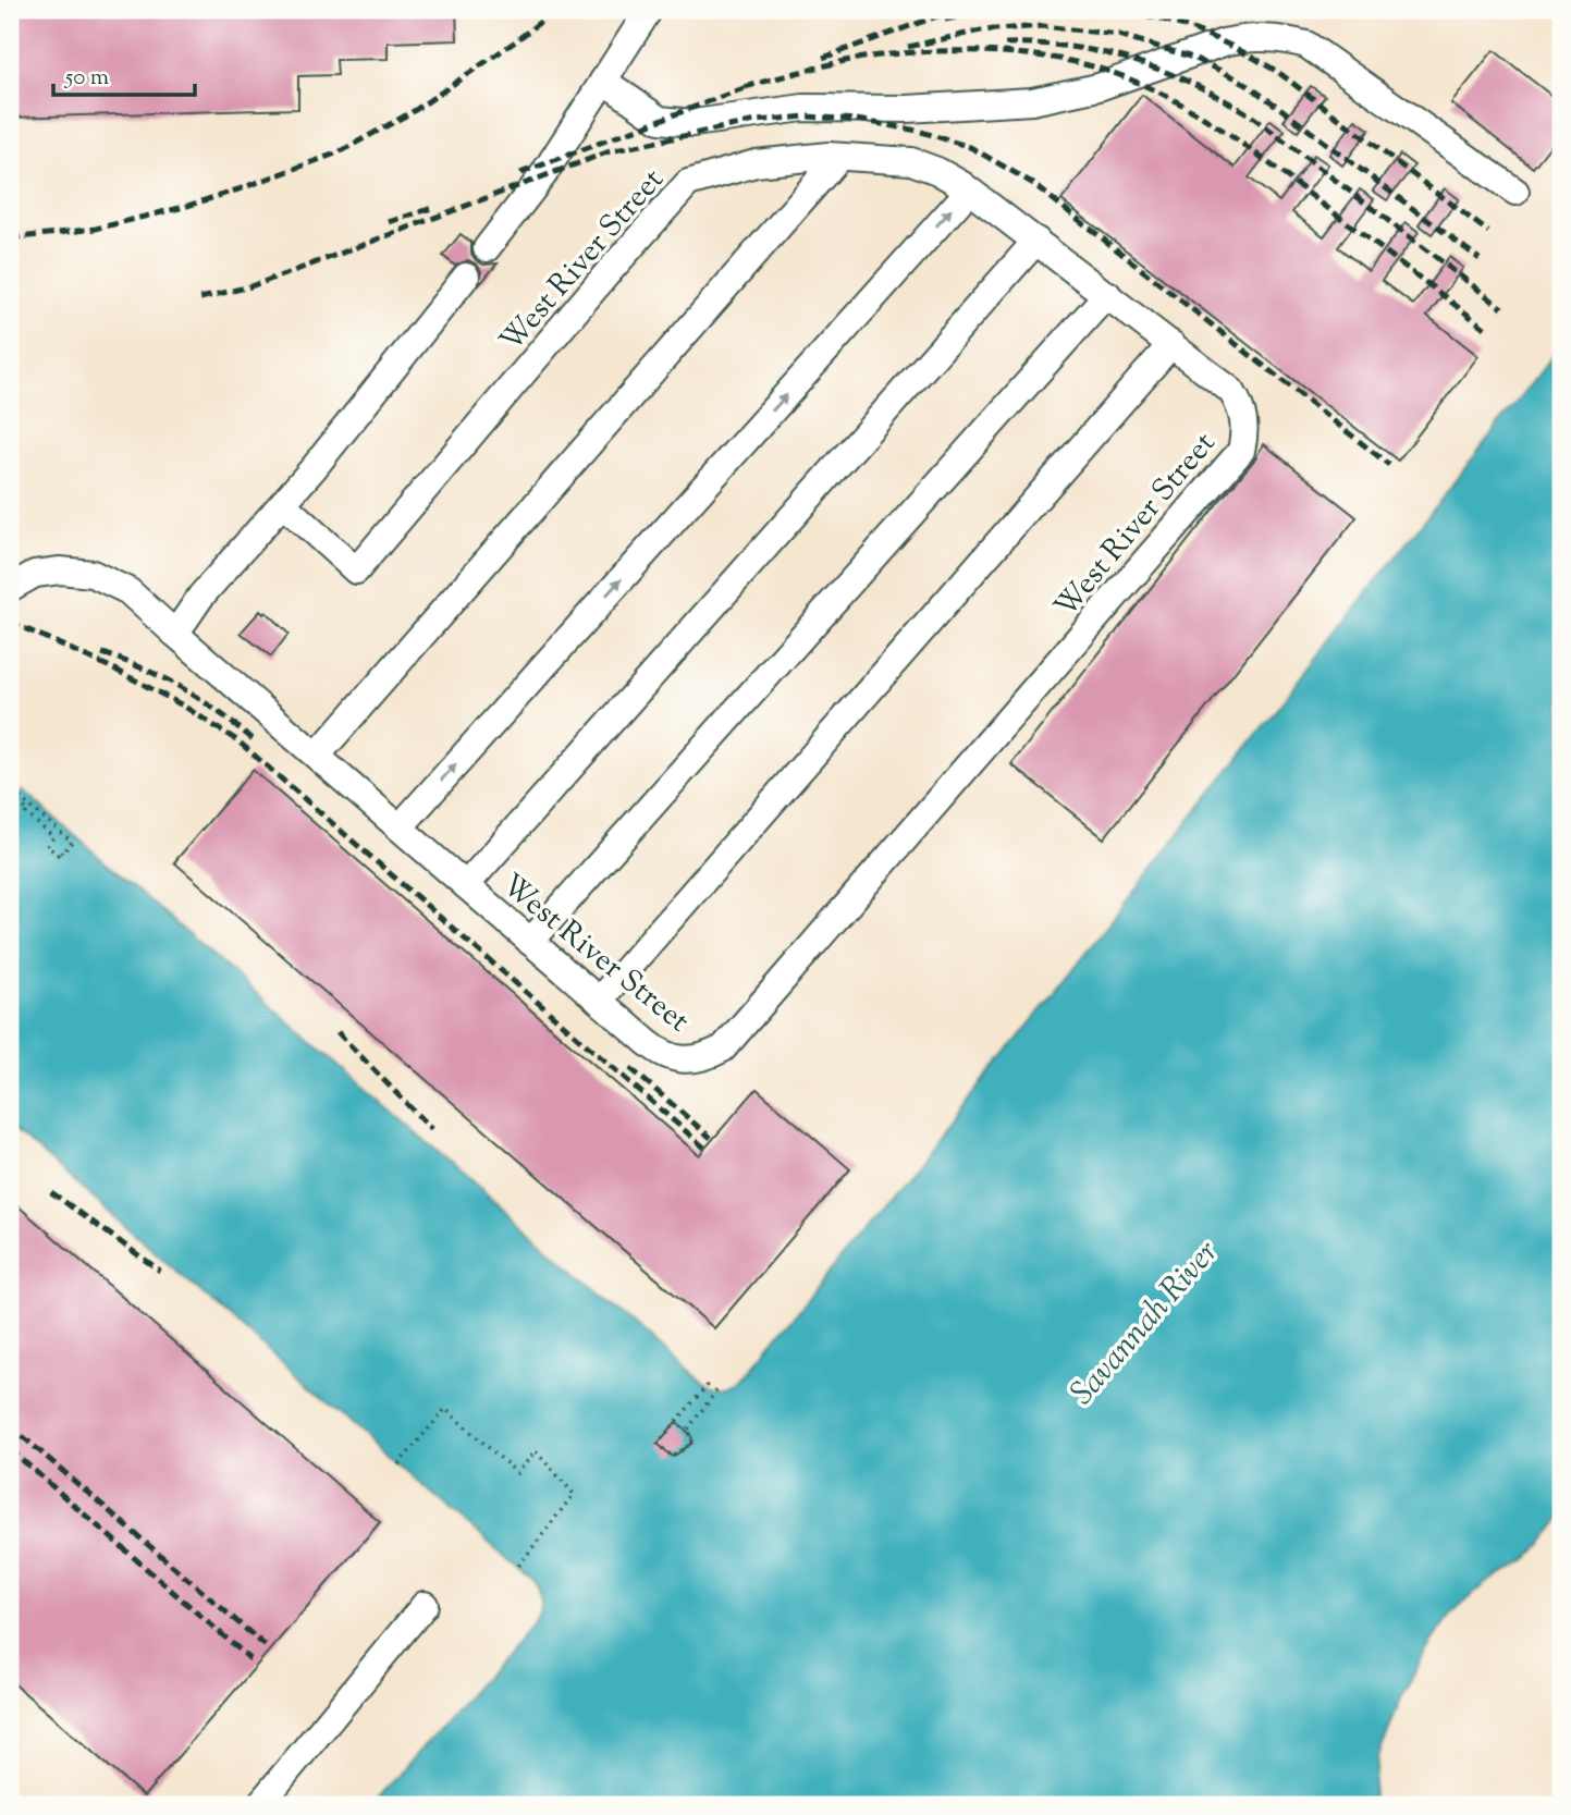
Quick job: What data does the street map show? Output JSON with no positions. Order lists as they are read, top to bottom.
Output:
{
  "streets": {
    "street": ["West River Street"]
  },
  "water": ["Savannah River"],
  "scale_bar": "50 m"
}
